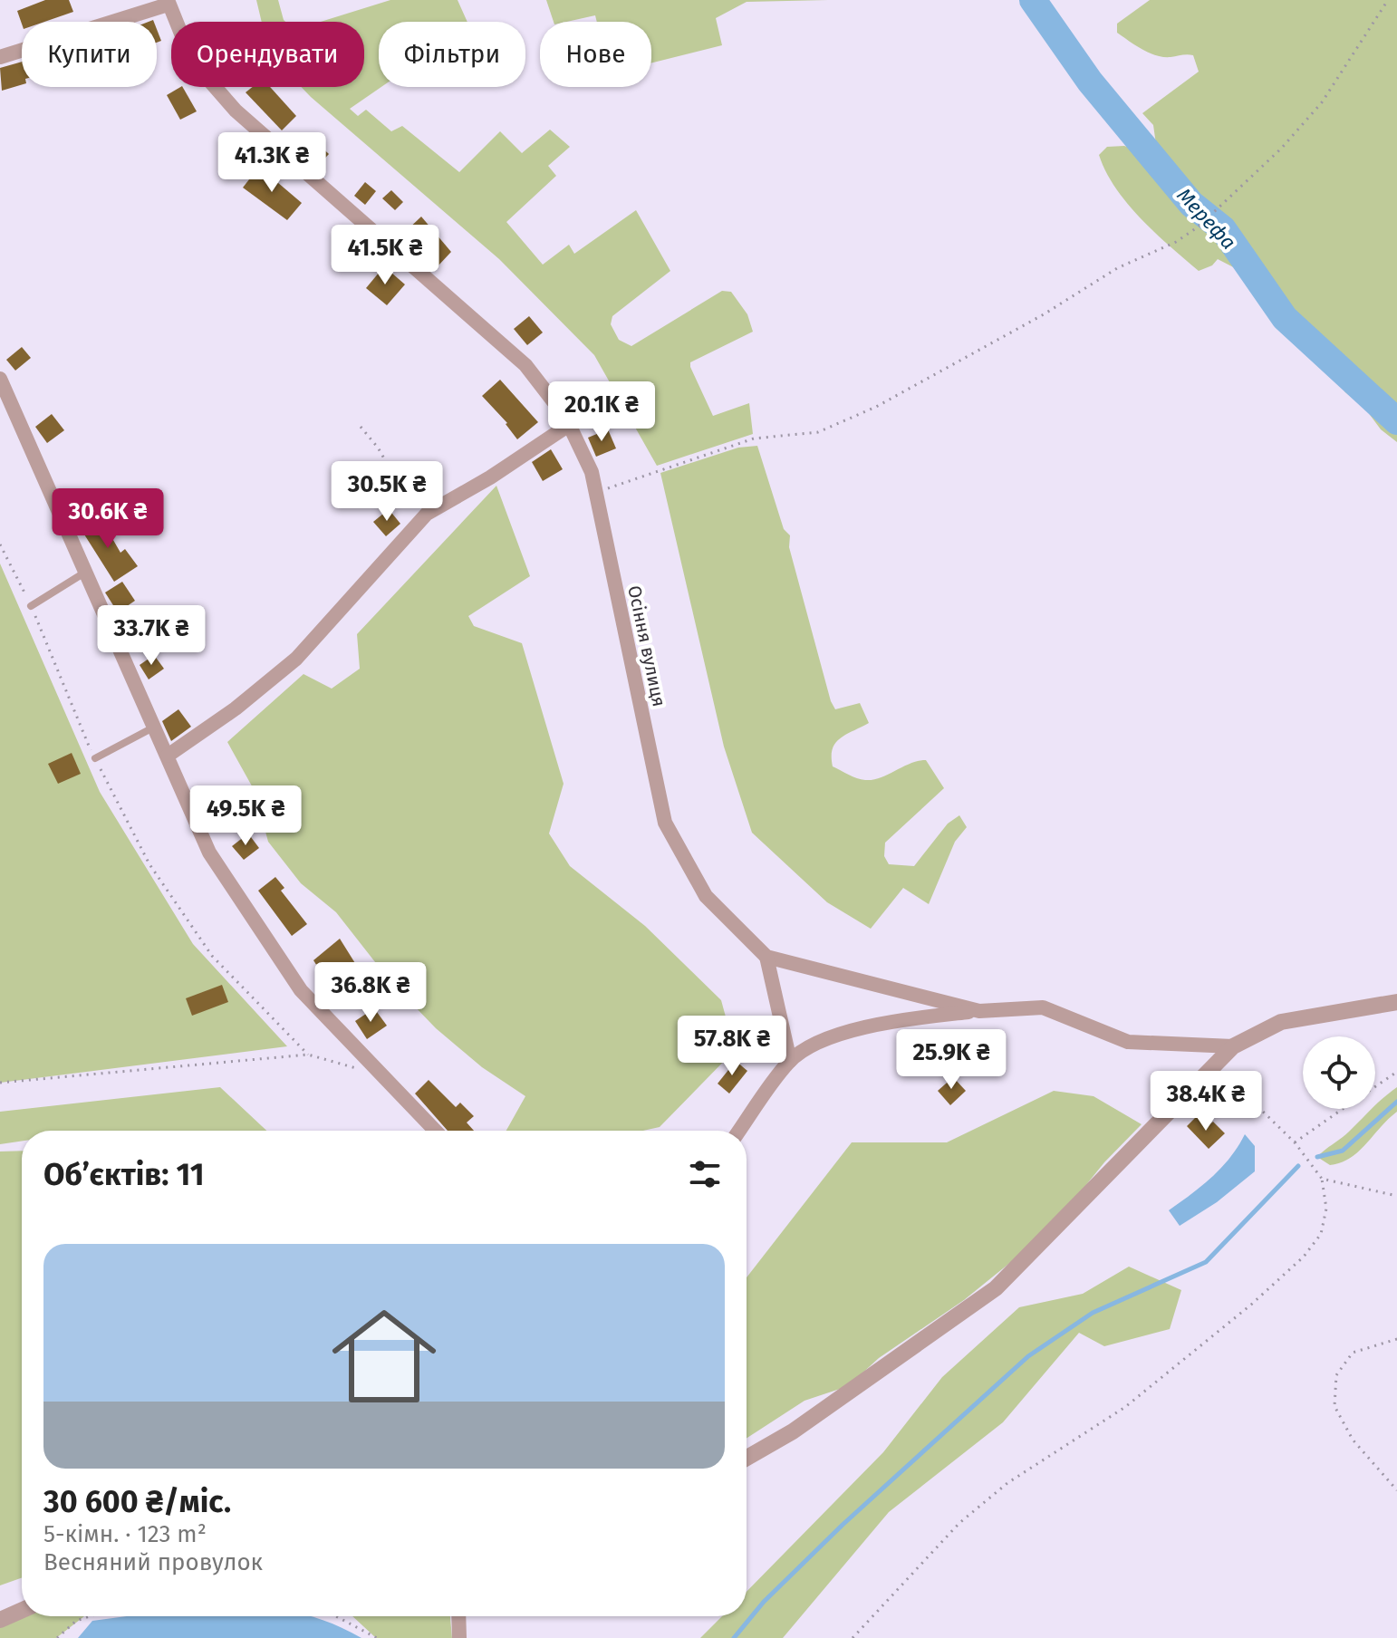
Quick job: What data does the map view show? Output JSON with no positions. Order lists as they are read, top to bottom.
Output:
{
  "streets": {
    "street": ["Осіння вулиця"]
  },
  "water": ["Мерефа"],
  "page": {
    "chip": [
      "Купити",
      "Орендувати",
      "Фільтри",
      "Нове"
    ],
    "price": [
      "41.3K ₴",
      "41.5K ₴",
      "20.1K ₴",
      "30.5K ₴",
      "30.6K ₴",
      "33.7K ₴",
      "49.5K ₴",
      "36.8K ₴",
      "57.8K ₴",
      "25.9K ₴",
      "38.4K ₴"
    ],
    "heading": "Об’єктів: 11",
    "list": [
      {
        "name": "30 600 ₴/міс.",
        "note": "5-кімн. · 123 m² · Весняний провулок"
      }
    ]
  }
}
